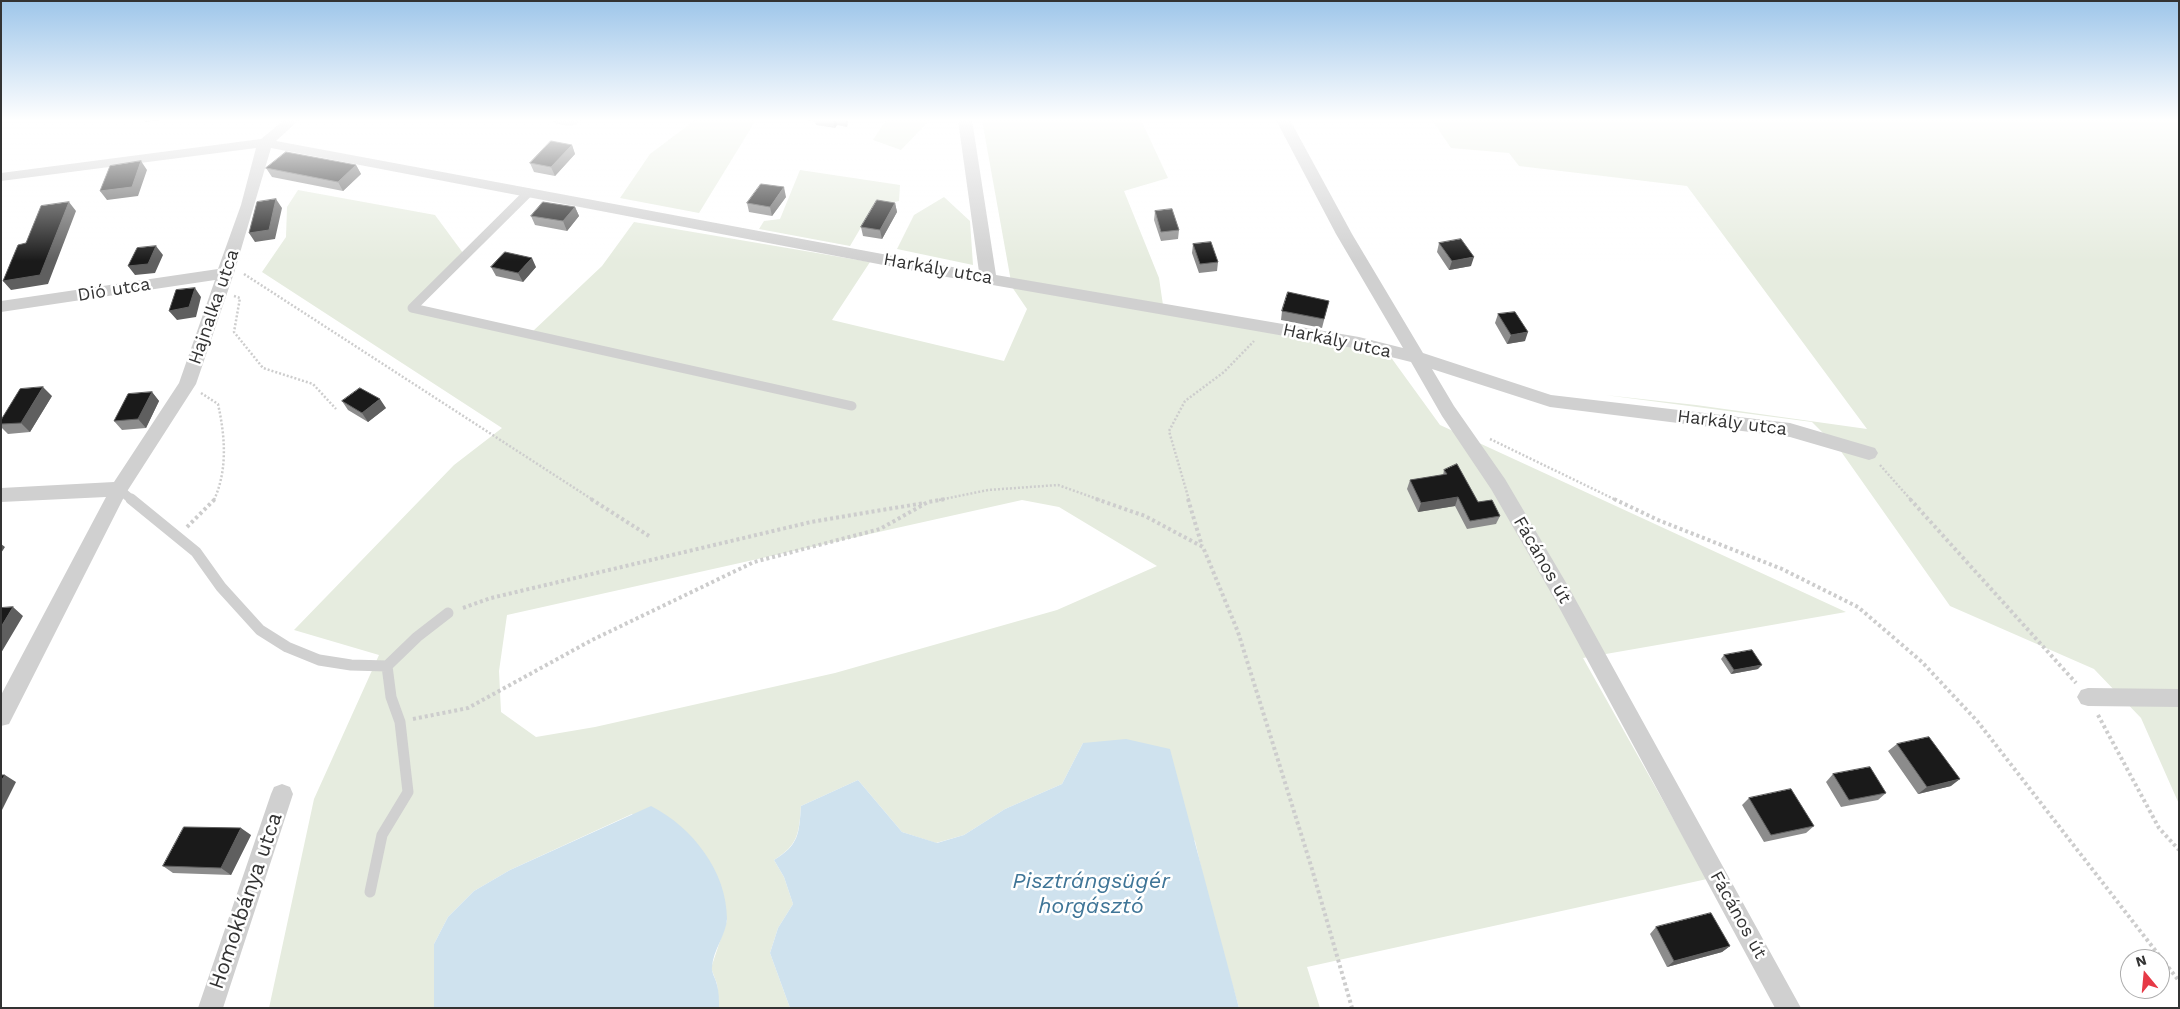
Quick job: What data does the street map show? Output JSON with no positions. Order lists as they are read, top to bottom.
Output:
{
  "streets": {
    "street": [
      "Harkály utca",
      "Dió utca",
      "Hajnalka utca",
      "Fácános út",
      "Homokbánya utca"
    ]
  },
  "crossings": [
    ["Harkály utca", "Fácános út"],
    ["Dió utca", "Hajnalka utca"]
  ],
  "water": ["Pisztrángsügér horgásztó"],
  "north": "top"
}
